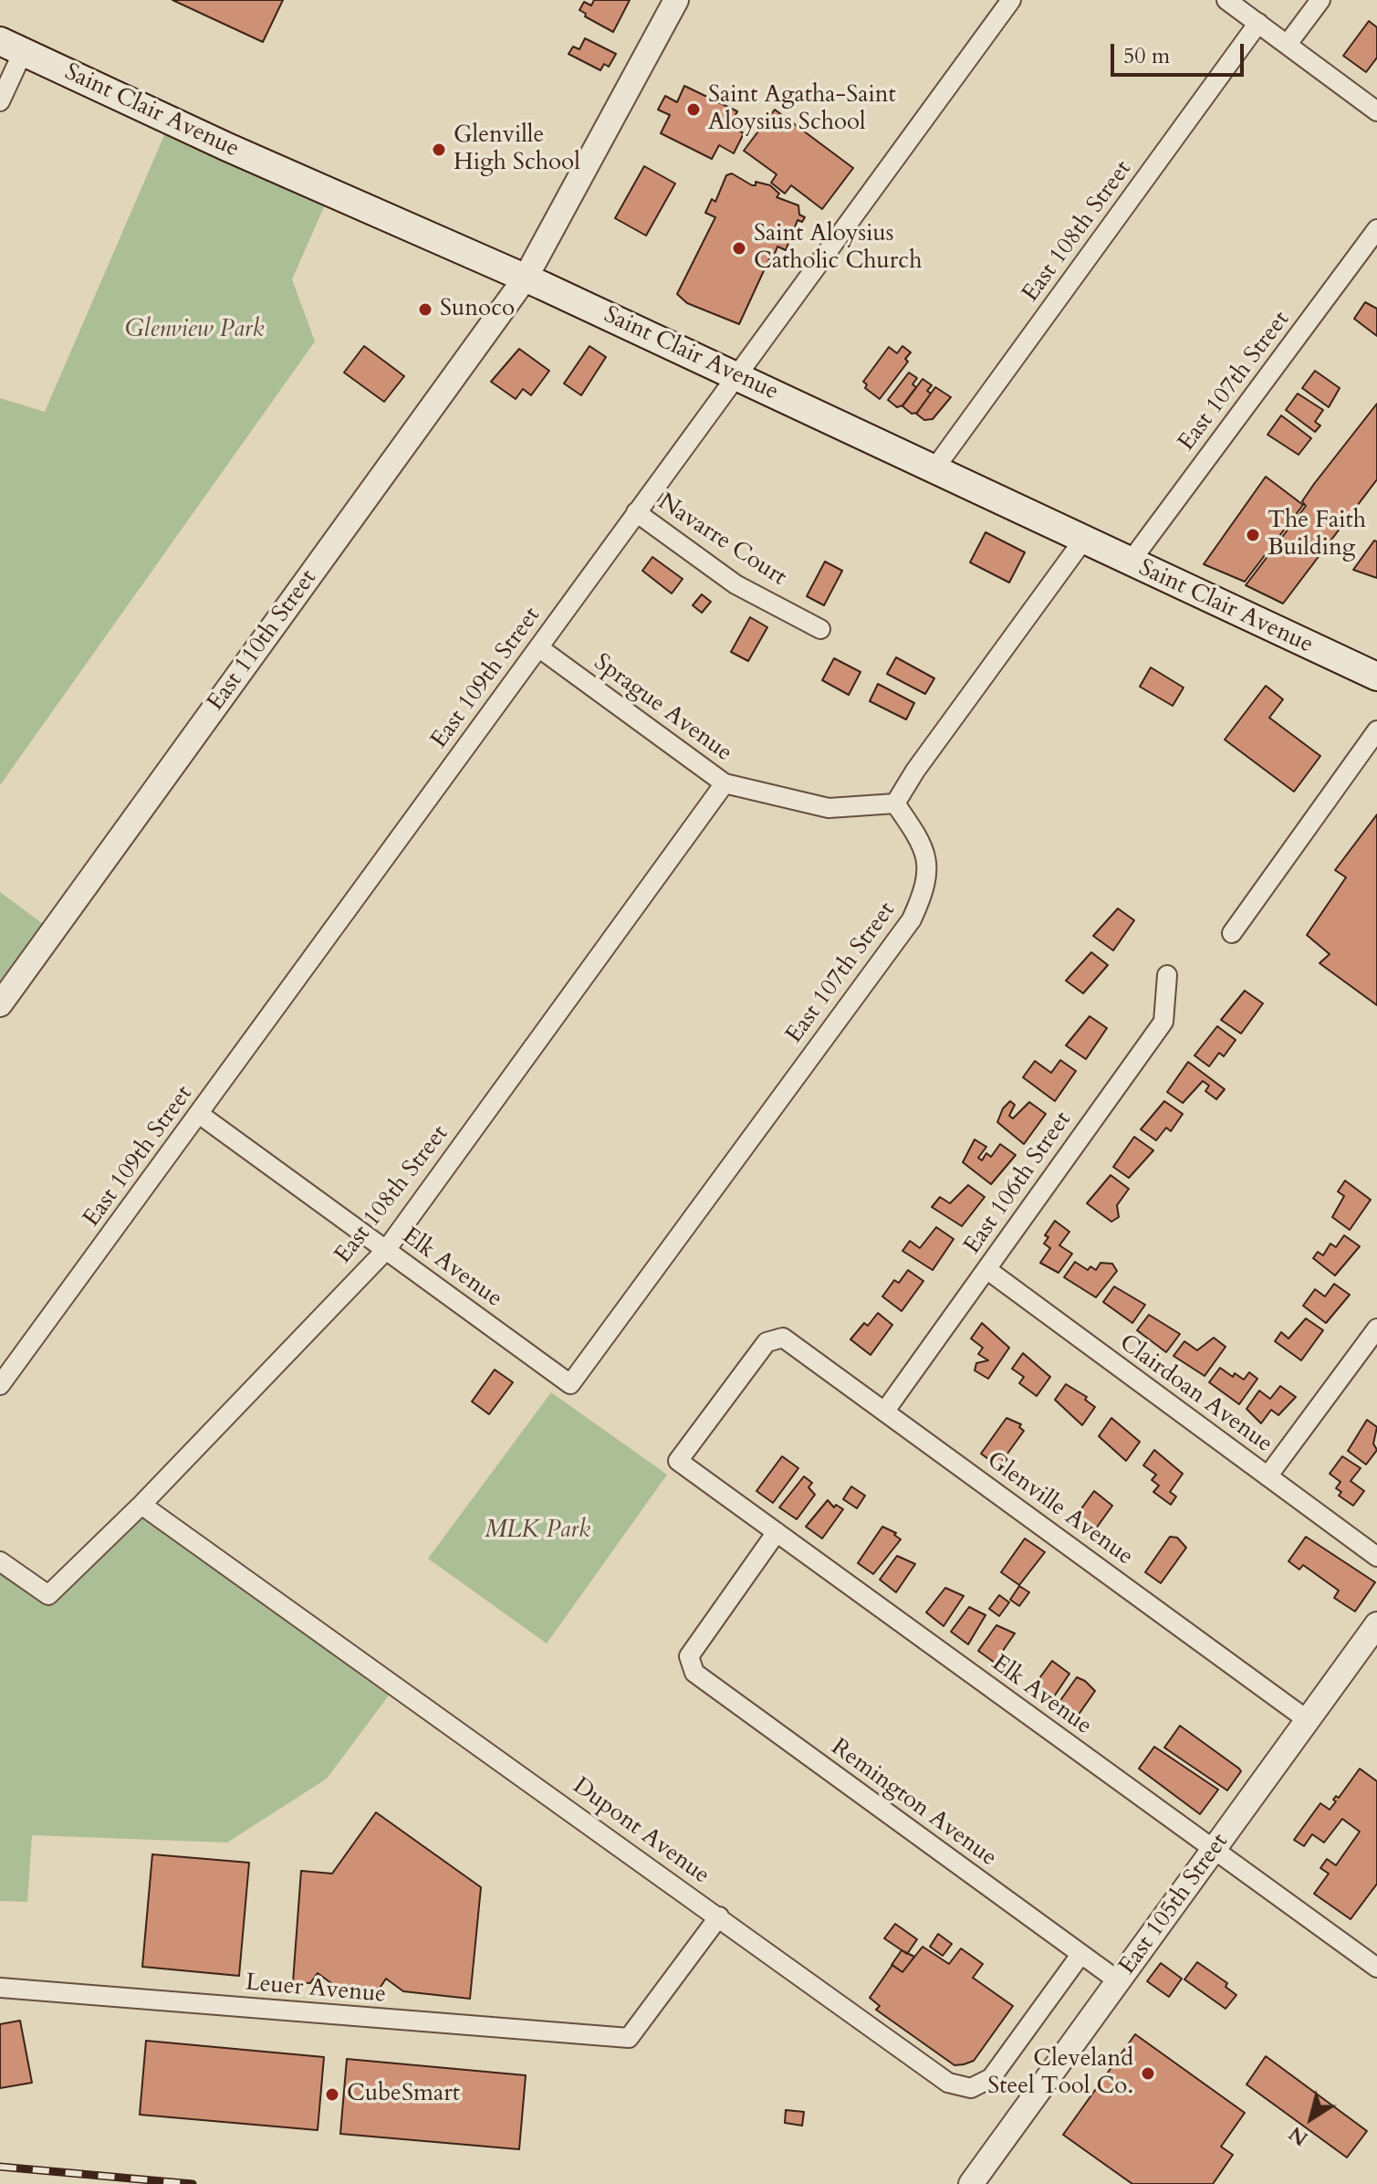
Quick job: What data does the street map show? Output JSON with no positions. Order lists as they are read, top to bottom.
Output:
{
  "streets": {
    "main road": ["Saint Clair Avenue"],
    "street": [
      "East 108th Street",
      "East 107th Street",
      "Navarre Court",
      "East 110th Street",
      "East 109th Street",
      "Sprague Avenue",
      "East 106th Street",
      "Elk Avenue",
      "Clairdoan Avenue",
      "Glenville Avenue",
      "Remington Avenue",
      "Dupont Avenue",
      "East 105th Street",
      "Leuer Avenue"
    ]
  },
  "crossings": [
    ["Saint Clair Avenue", "East 108th Street"],
    ["Saint Clair Avenue", "East 107th Street"],
    ["Saint Clair Avenue", "East 110th Street"],
    ["Saint Clair Avenue", "East 109th Street"],
    ["East 108th Street", "Sprague Avenue"],
    ["East 108th Street", "Elk Avenue"],
    ["East 108th Street", "Dupont Avenue"],
    ["East 107th Street", "Sprague Avenue"],
    ["East 107th Street", "Elk Avenue"],
    ["Navarre Court", "East 109th Street"],
    ["East 109th Street", "Sprague Avenue"],
    ["East 109th Street", "Elk Avenue"],
    ["East 106th Street", "Clairdoan Avenue"],
    ["East 106th Street", "Glenville Avenue"],
    ["Elk Avenue", "Glenville Avenue"],
    ["Elk Avenue", "Remington Avenue"],
    ["Elk Avenue", "East 105th Street"],
    ["Glenville Avenue", "East 105th Street"],
    ["Remington Avenue", "Dupont Avenue"],
    ["Remington Avenue", "East 105th Street"],
    ["Dupont Avenue", "Leuer Avenue"]
  ],
  "parks": ["Glenview Park", "MLK Park"],
  "places": [
    "Saint Agatha-Saint Aloysius School",
    "Glenville High School",
    "Saint Aloysius Catholic Church",
    "Sunoco",
    "The Faith Building",
    "Cleveland Steel Tool Co.",
    "CubeSmart"
  ],
  "scale_bar": "50 m",
  "north": "bottom left"
}
